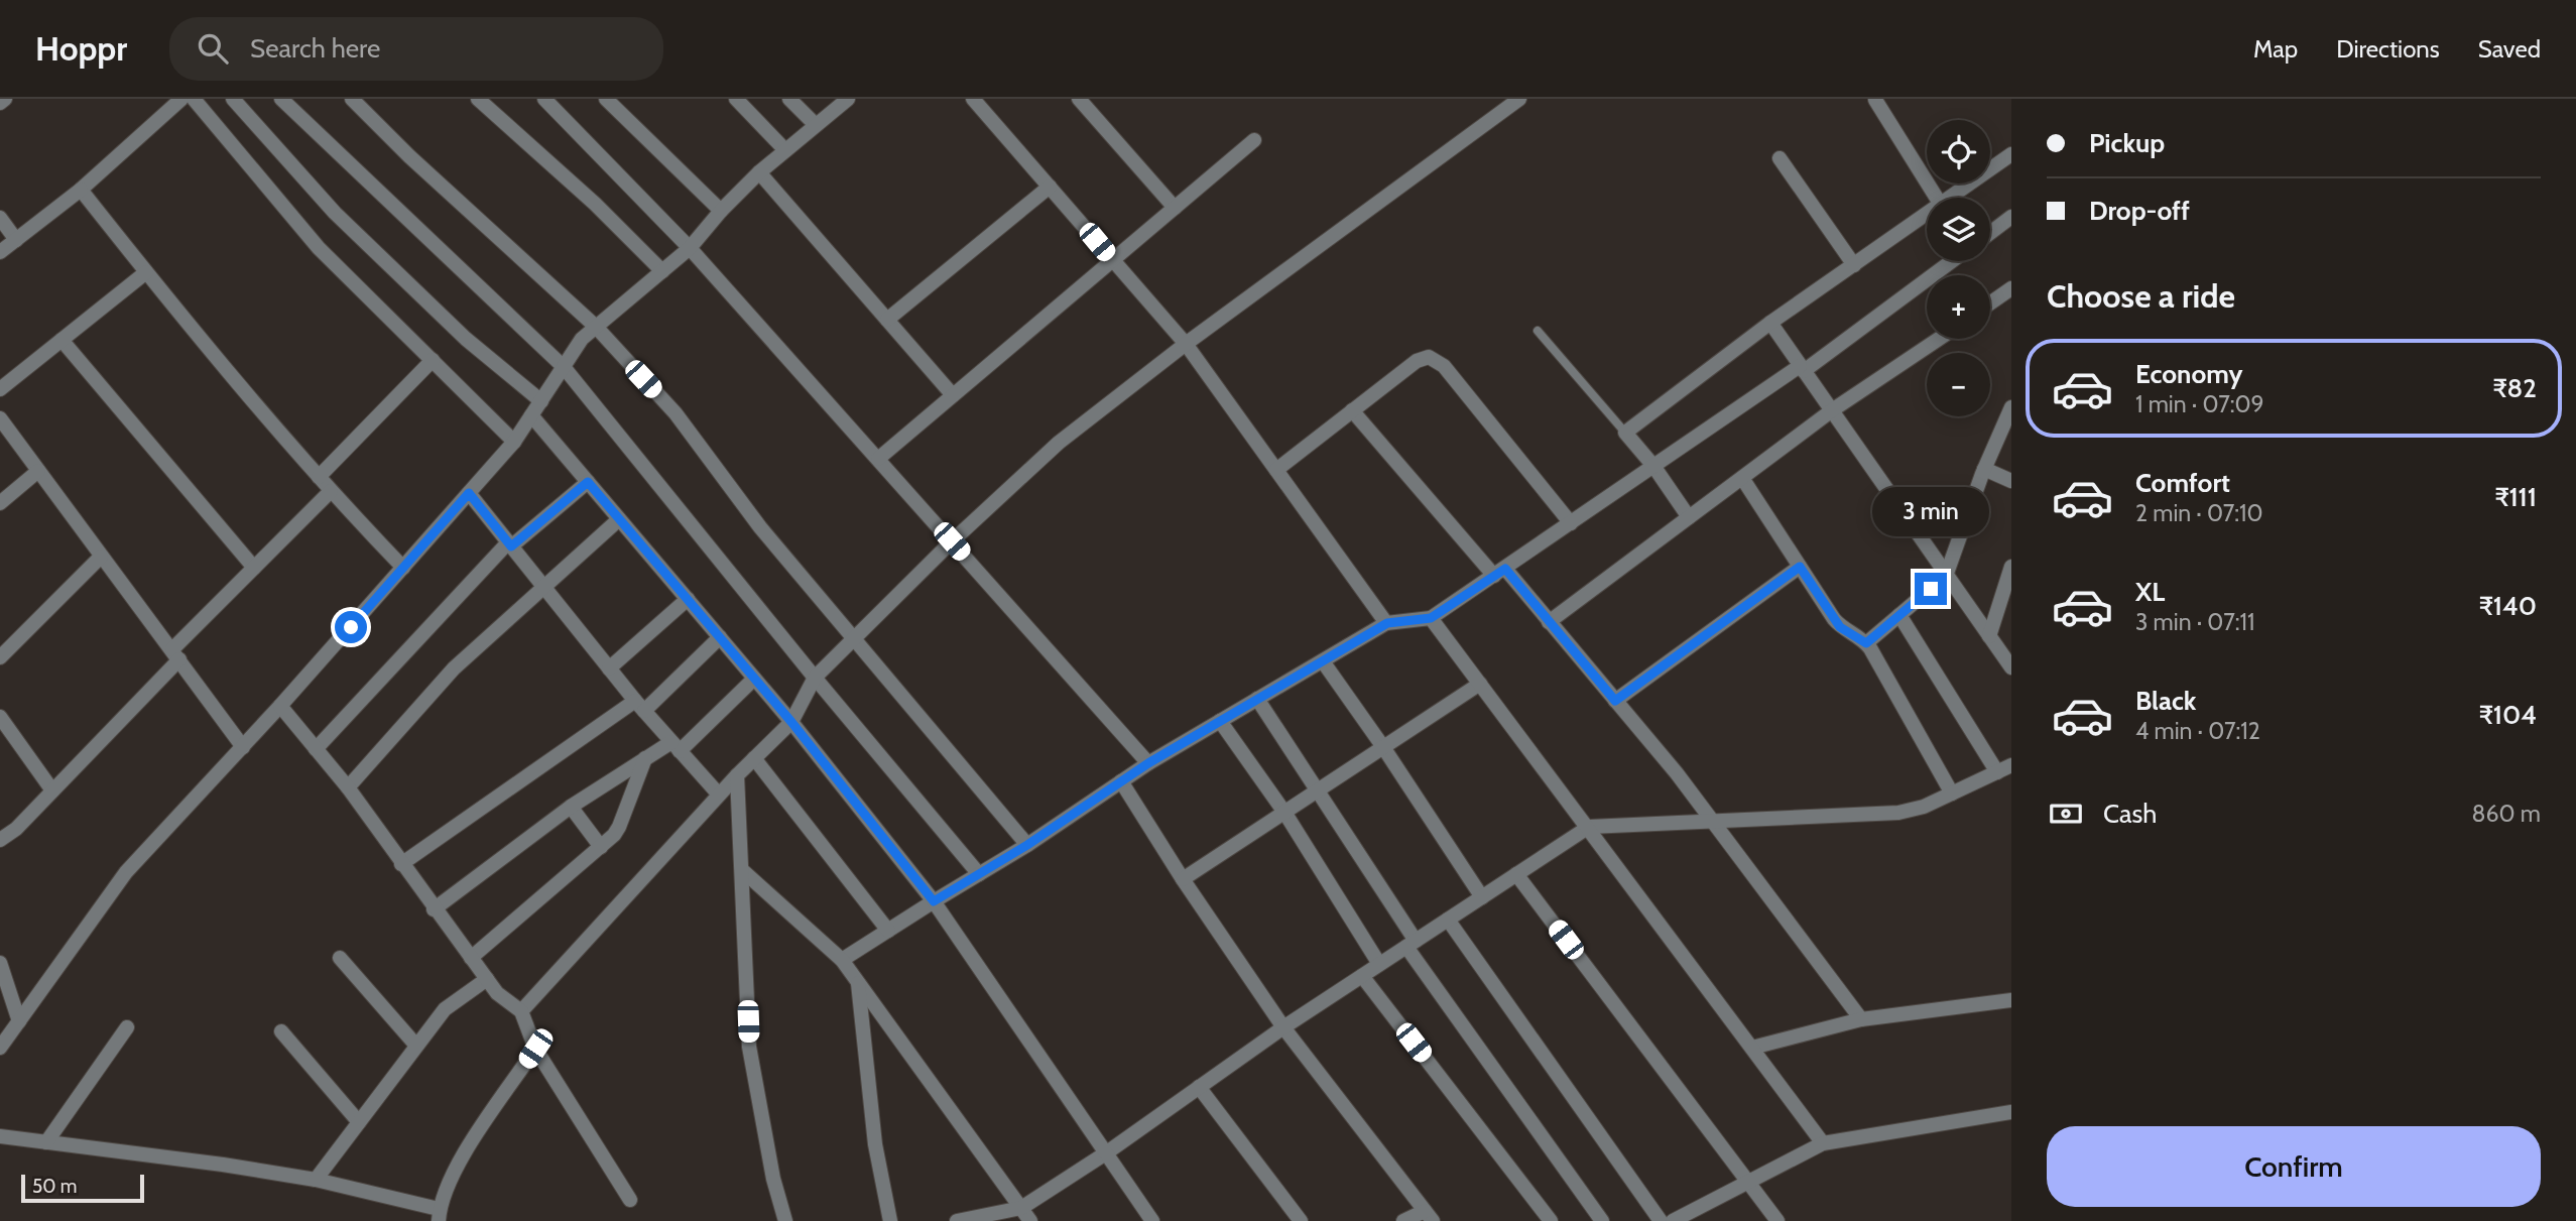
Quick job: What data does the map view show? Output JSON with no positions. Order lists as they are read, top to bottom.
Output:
{
  "scale_bar": "50 m",
  "page": {
    "header": "Hoppr",
    "search": "Search here",
    "nav": ["Map", "Directions", "Saved"],
    "banner": ["Pickup", "Drop-off"],
    "map_buttons": ["+", "−"],
    "heading": "Choose a ride",
    "list": [
      {
        "name": "Economy",
        "note": "1 min · 07:09",
        "value": "₹82"
      },
      {
        "name": "Comfort",
        "note": "2 min · 07:10",
        "value": "₹111"
      },
      {
        "name": "XL",
        "note": "3 min · 07:11",
        "value": "₹140"
      },
      {
        "name": "Black",
        "note": "4 min · 07:12",
        "value": "₹104"
      }
    ],
    "bubble": "3 min",
    "pay": ["Cash", "860 m"],
    "buttons": "Confirm",
    "scale": "50 m"
  }
}
